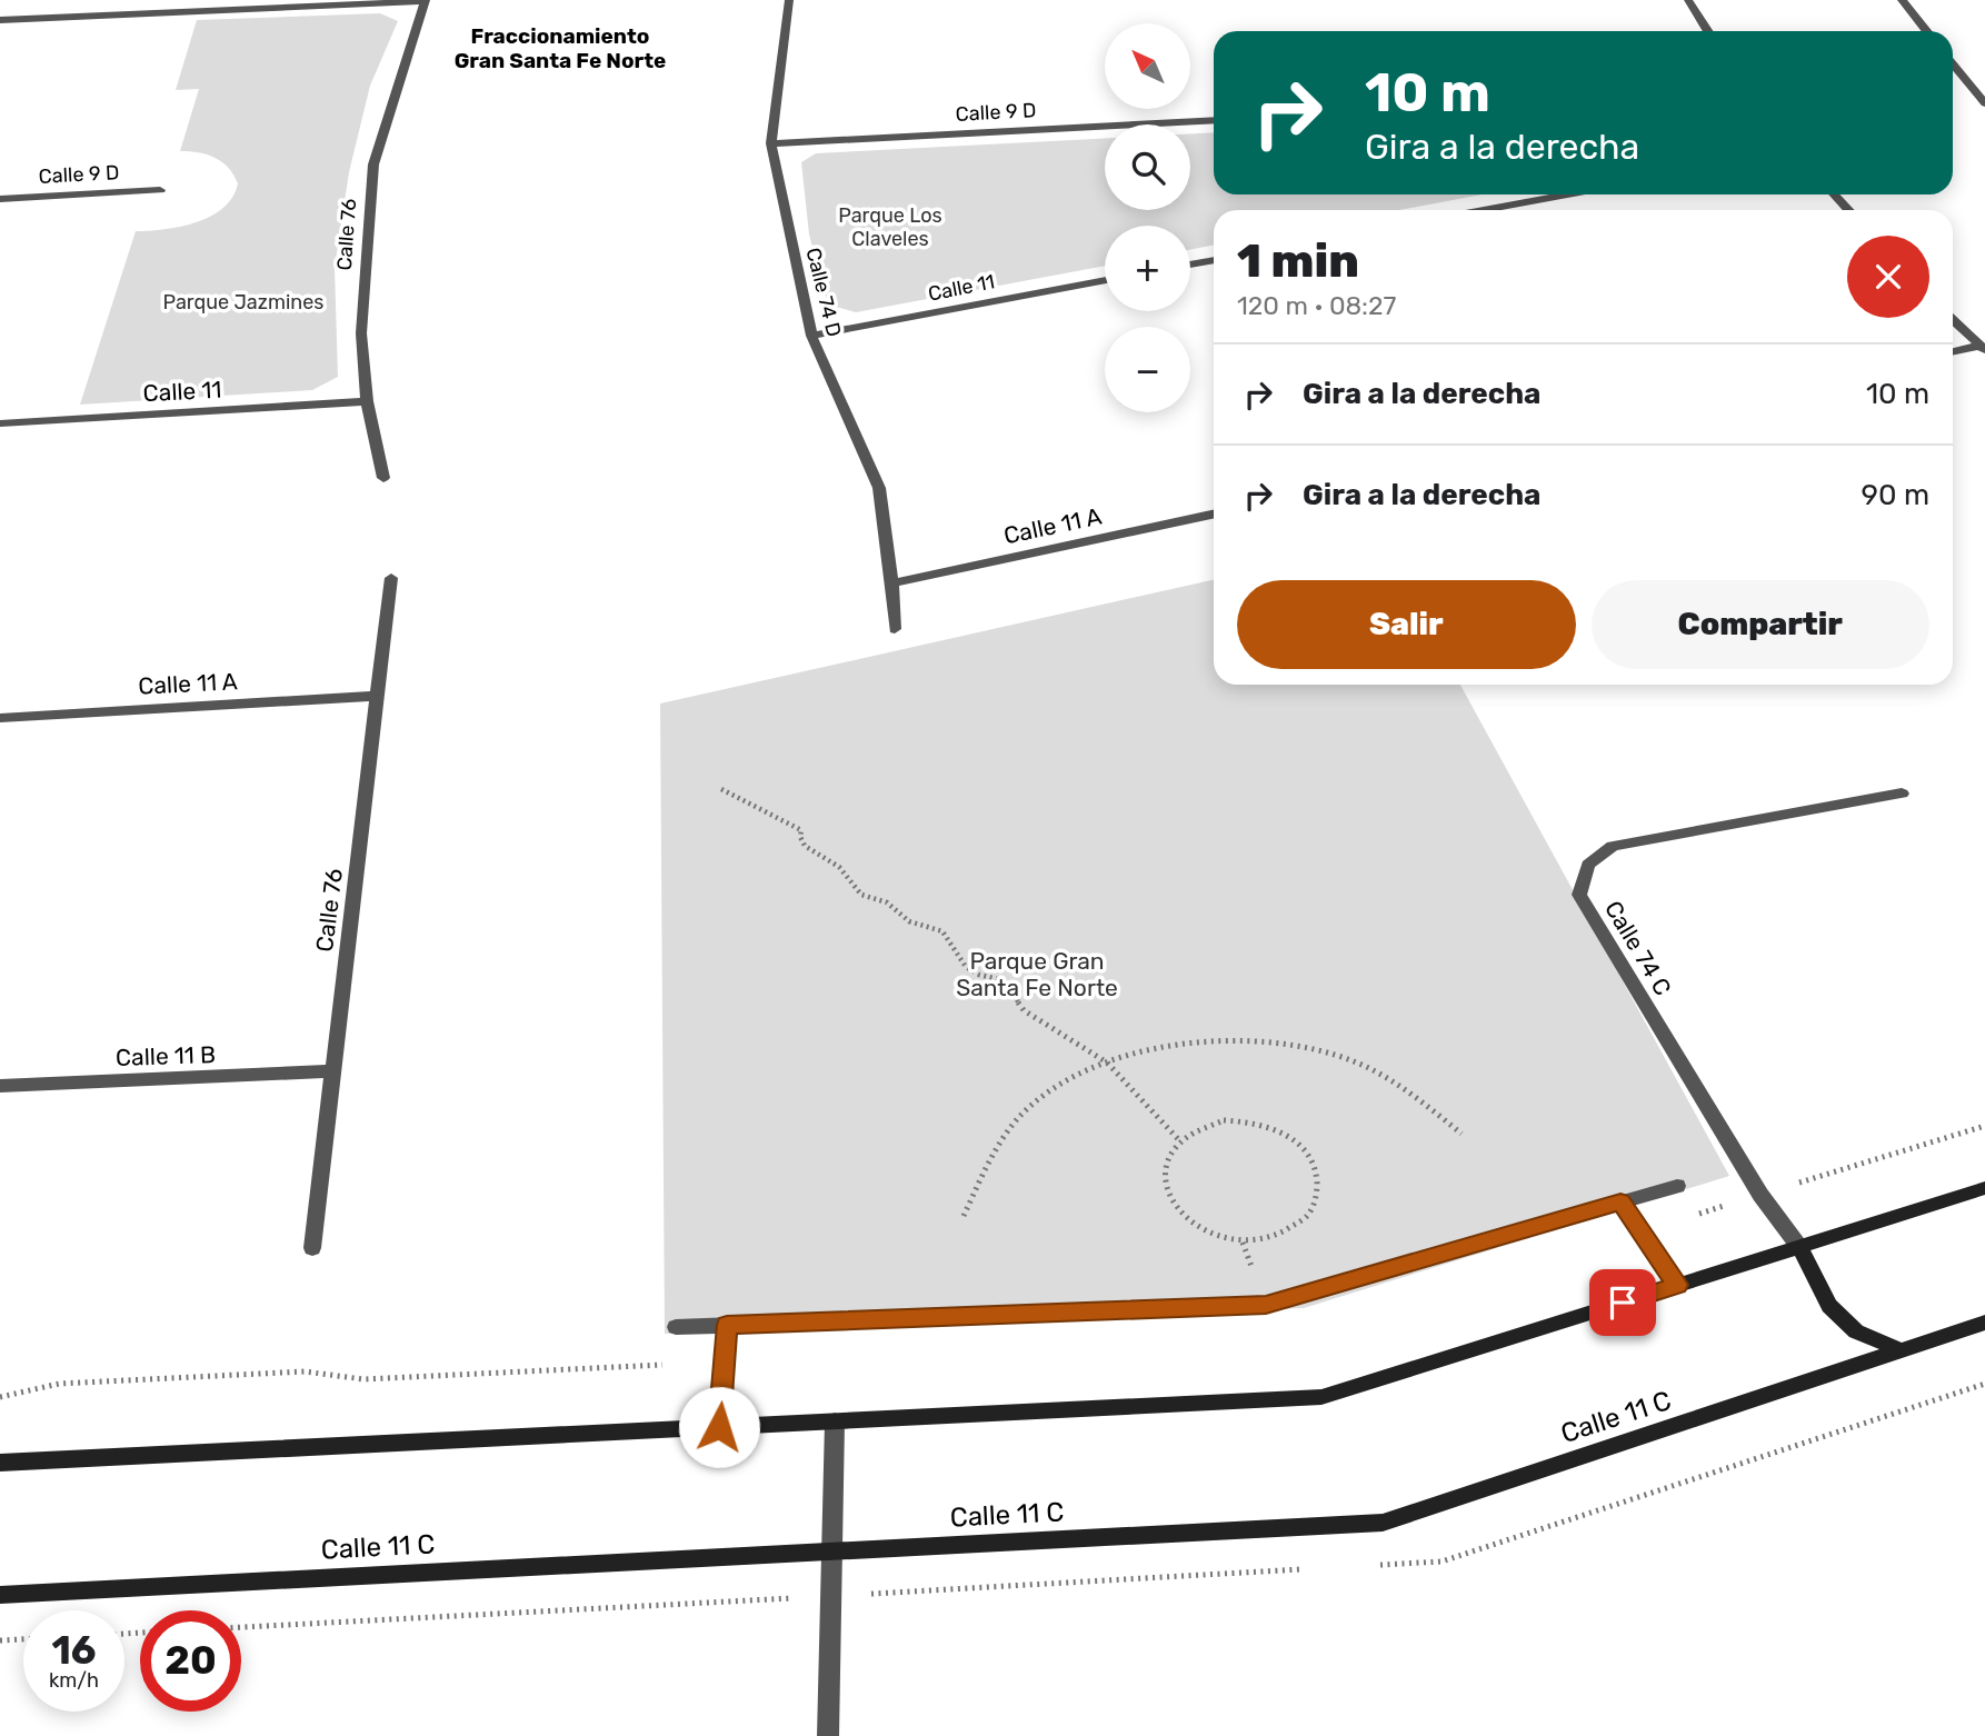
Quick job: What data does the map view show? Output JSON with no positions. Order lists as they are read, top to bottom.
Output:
{
  "streets": {
    "main road": ["Calle 11 C"],
    "street": [
      "Calle 9 D",
      "Calle 76",
      "Calle 11",
      "Calle 74 D",
      "Calle 11 A",
      "Calle 74 C",
      "Calle 11 B"
    ]
  },
  "crossings": [
    ["Calle 9 D", "Calle 74 D"],
    ["Calle 76", "Calle 11"],
    ["Calle 76", "Calle 11 A"],
    ["Calle 76", "Calle 11 B"],
    ["Calle 11", "Calle 74 D"],
    ["Calle 74 D", "Calle 11 A"]
  ],
  "districts": ["Fraccionamiento Gran Santa Fe Norte"],
  "parks": ["Parque Los Claveles", "Parque Jazmines", "Parque Gran Santa Fe Norte"],
  "north": "top left",
  "page": {
    "map_buttons": ["+", "−"],
    "turn": ["10 m", "Gira a la derecha"],
    "heading": ["1 min", "120 m · 08:27"],
    "list": [
      {
        "name": "Gira a la derecha",
        "value": "10 m"
      },
      {
        "name": "Gira a la derecha",
        "value": "90 m"
      }
    ],
    "buttons": ["Salir", "Compartir"],
    "speed": "16 km/h",
    "limit": "20"
  }
}
